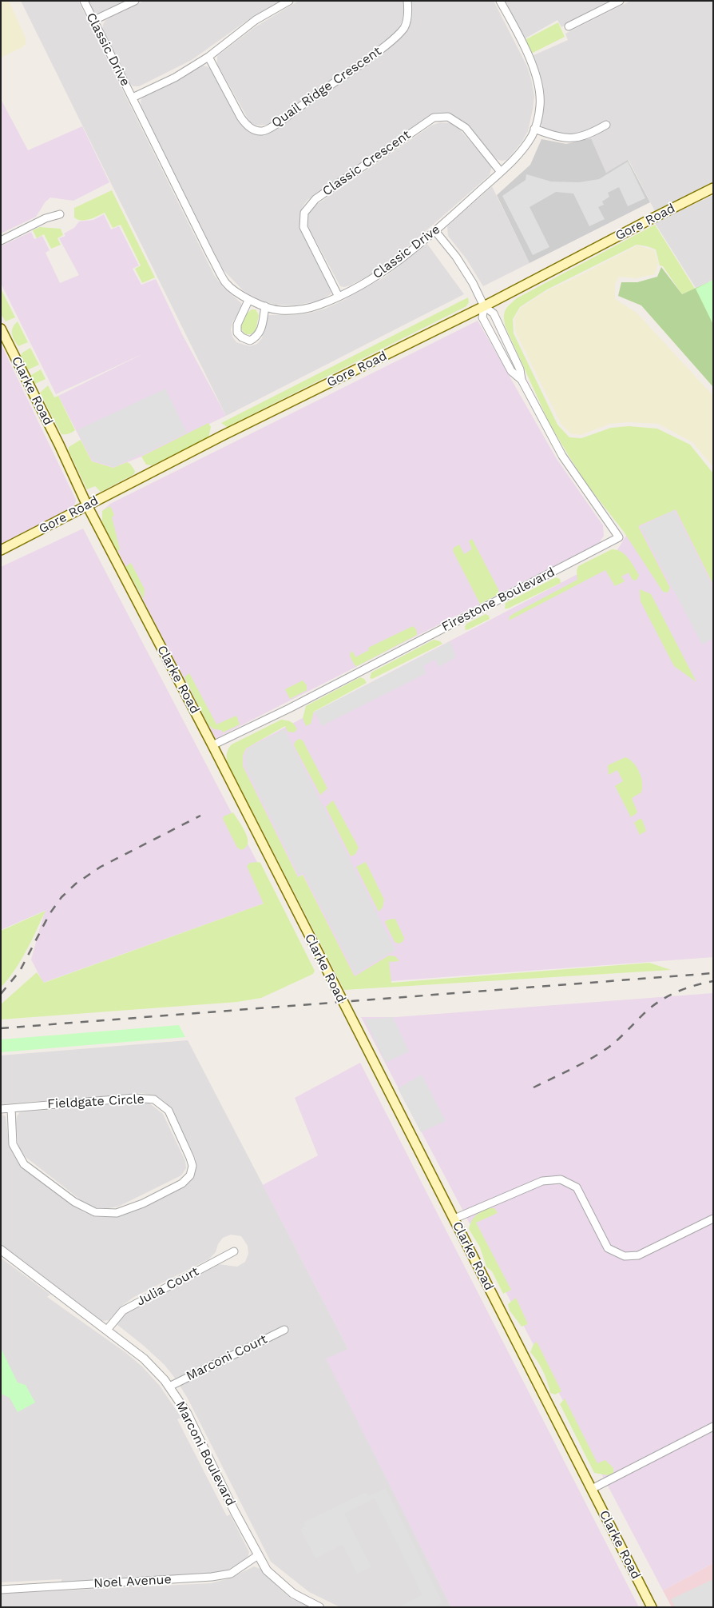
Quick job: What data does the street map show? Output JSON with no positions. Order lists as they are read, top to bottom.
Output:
{
  "streets": {
    "main road": ["Gore Road", "Clarke Road"],
    "street": [
      "Classic Drive",
      "Quail Ridge Crescent",
      "Classic Crescent",
      "Firestone Boulevard",
      "Fieldgate Circle",
      "Julia Court",
      "Marconi Court",
      "Marconi Boulevard",
      "Noel Avenue"
    ]
  },
  "crossings": [
    ["Classic Drive", "Quail Ridge Crescent"],
    ["Classic Drive", "Classic Crescent"],
    ["Classic Drive", "Firestone Boulevard"],
    ["Gore Road", "Clarke Road"],
    ["Gore Road", "Firestone Boulevard"],
    ["Clarke Road", "Firestone Boulevard"],
    ["Julia Court", "Marconi Boulevard"],
    ["Marconi Court", "Marconi Boulevard"],
    ["Marconi Boulevard", "Noel Avenue"]
  ]
}
